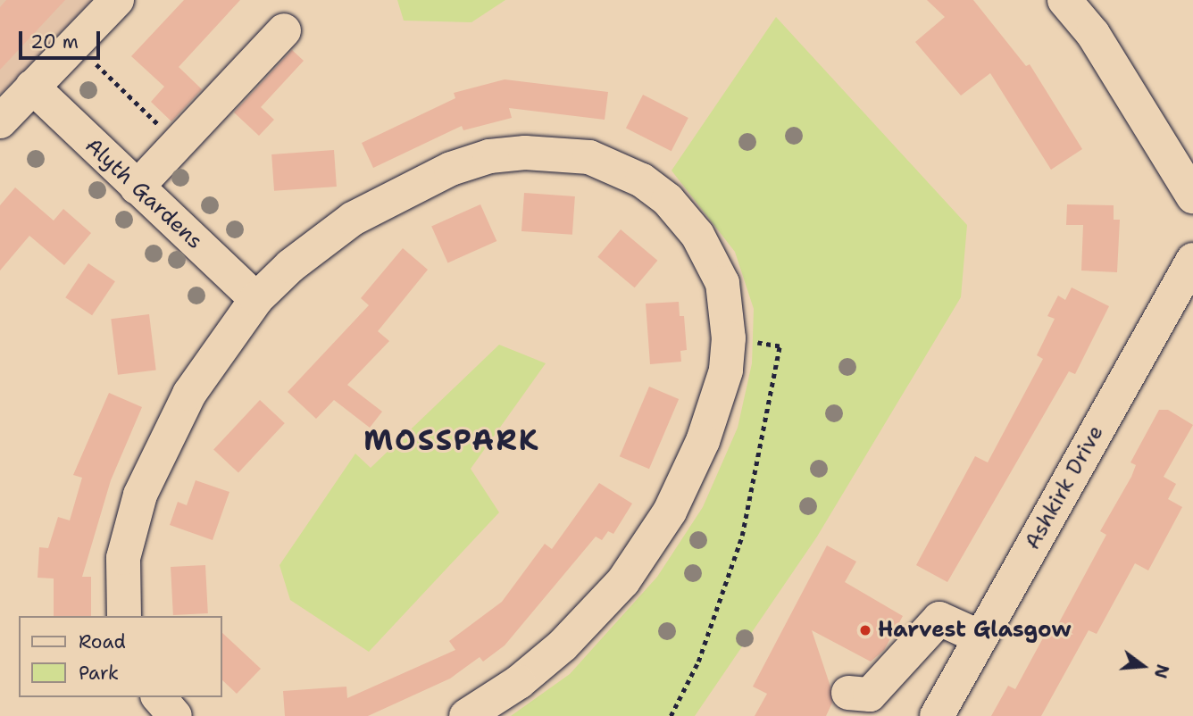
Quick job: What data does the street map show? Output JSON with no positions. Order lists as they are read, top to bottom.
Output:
{
  "streets": {
    "street": ["Alyth Gardens", "Ashkirk Drive"]
  },
  "districts": ["MOSSPARK"],
  "places": ["Harvest Glasgow"],
  "legend": ["Road", "Park"],
  "scale_bar": "20 m",
  "north": "right"
}
